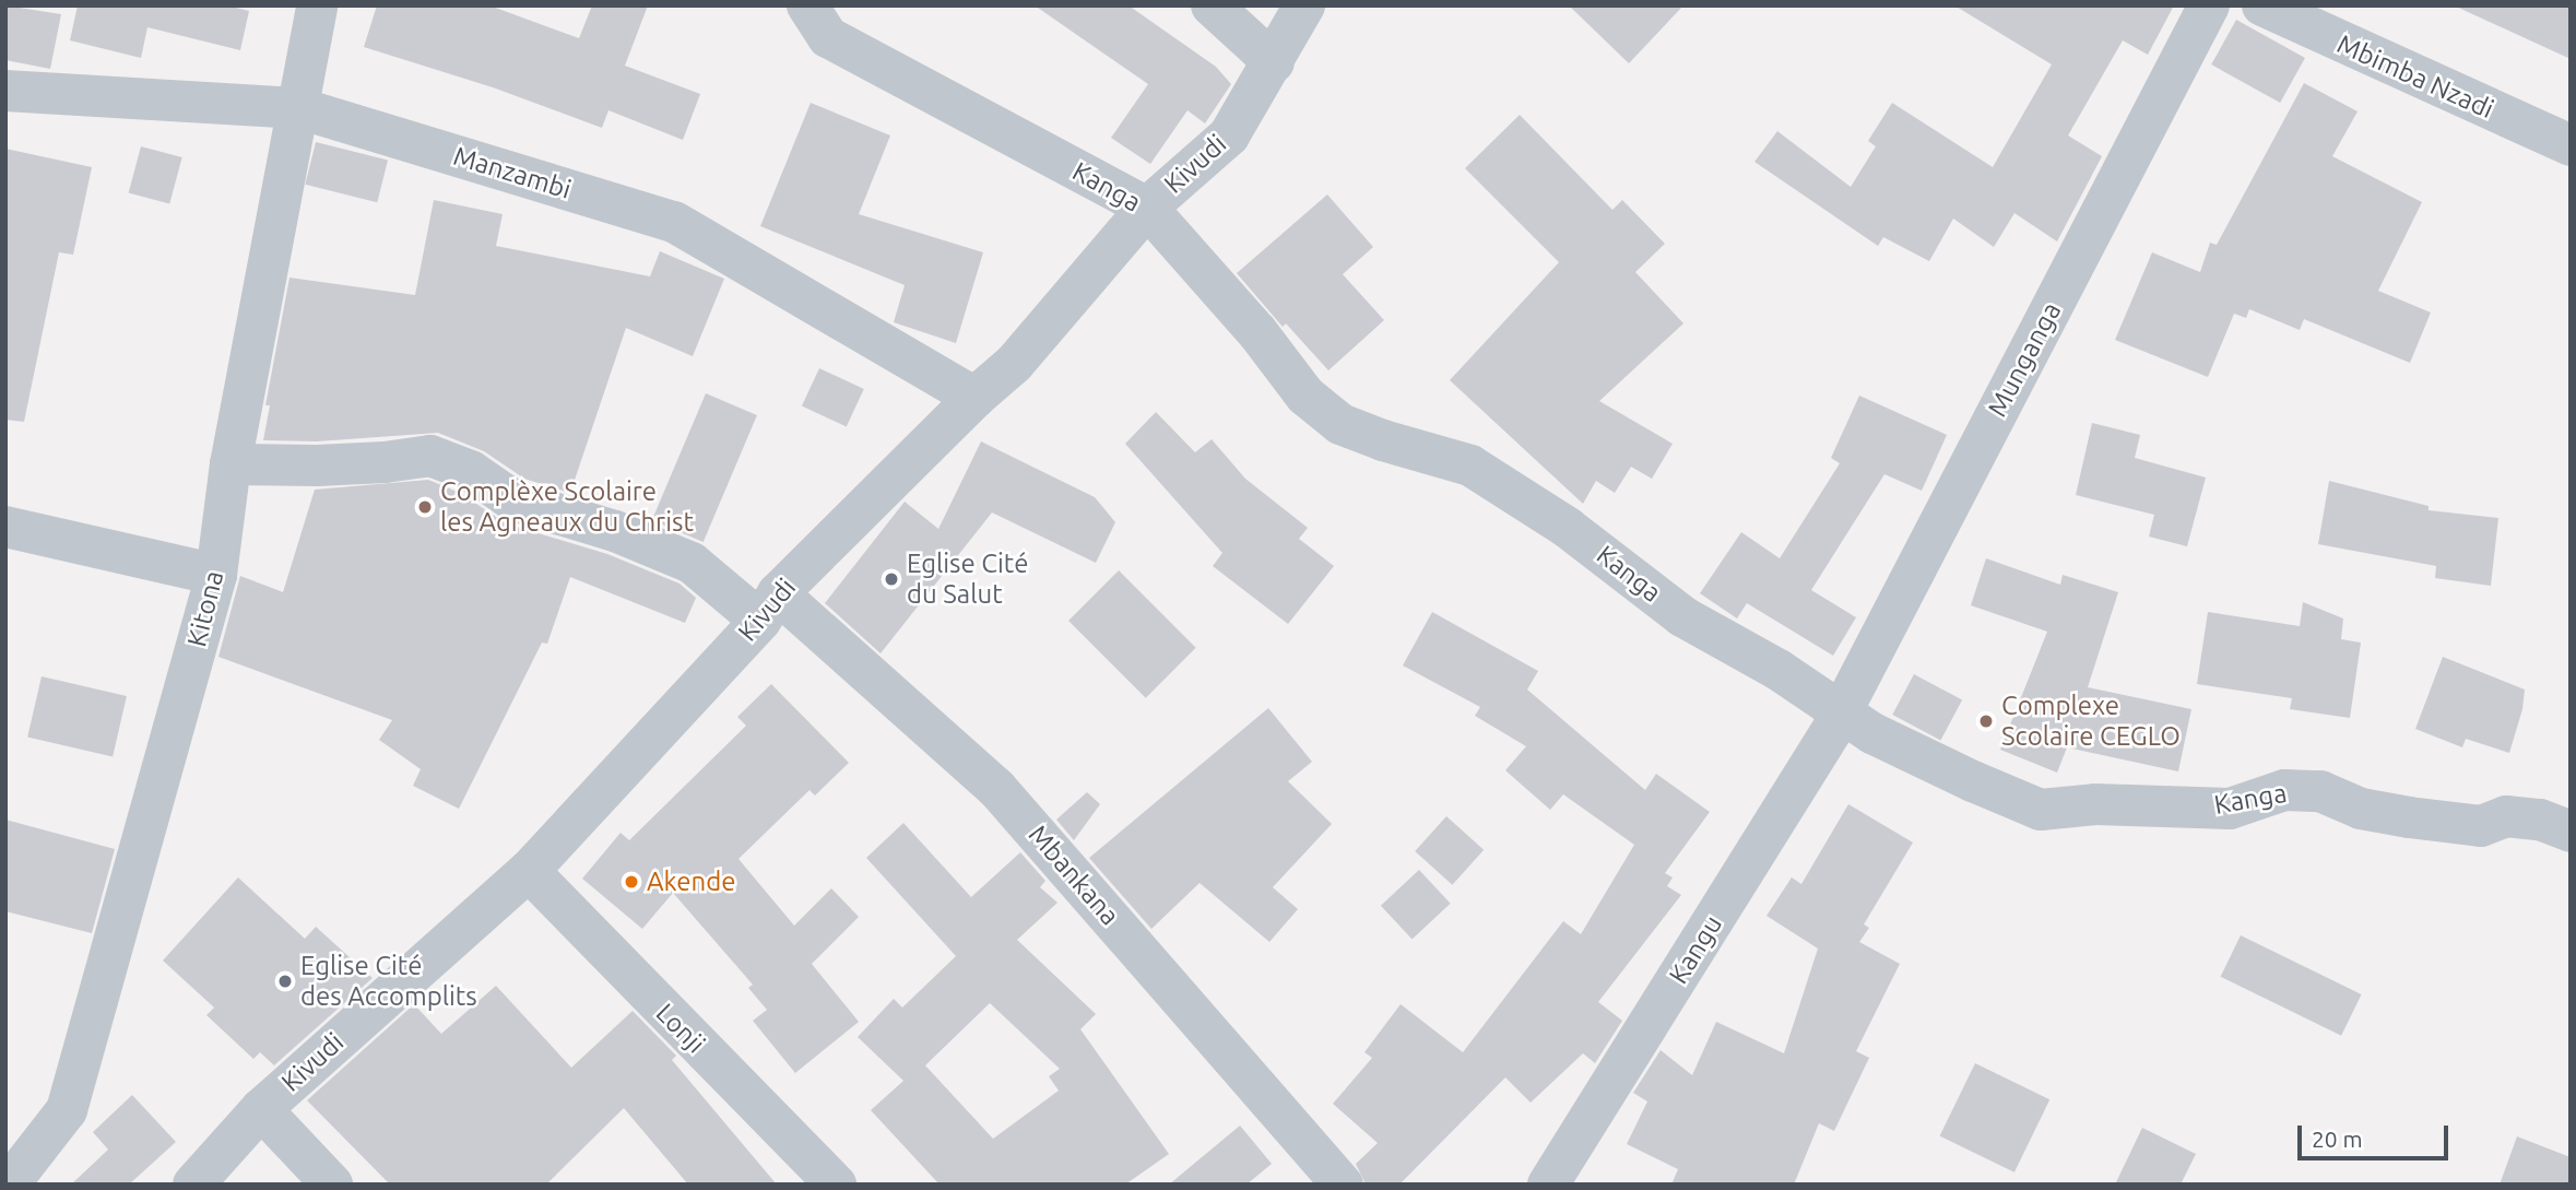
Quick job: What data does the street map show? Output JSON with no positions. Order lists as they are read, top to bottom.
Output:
{
  "streets": {
    "street": [
      "Mbimba Nzadi",
      "Kivudi",
      "Manzambi",
      "Kanga",
      "Munganga",
      "Kitona",
      "Mbankana",
      "Kangu",
      "Lonji"
    ]
  },
  "crossings": [
    ["Kivudi", "Manzambi"],
    ["Kivudi", "Kanga"],
    ["Kivudi", "Mbankana"],
    ["Kivudi", "Lonji"],
    ["Manzambi", "Kitona"],
    ["Kanga", "Munganga"],
    ["Kanga", "Kangu"],
    ["Munganga", "Kangu"],
    ["Kitona", "Mbankana"]
  ],
  "places": [
    "Complèxe Scolaire les Agneaux du Christ",
    "Eglise Cité du Salut",
    "Complexe Scolaire CEGLO",
    "Akende",
    "Eglise Cité des Accomplits"
  ],
  "scale_bar": "20 m"
}
